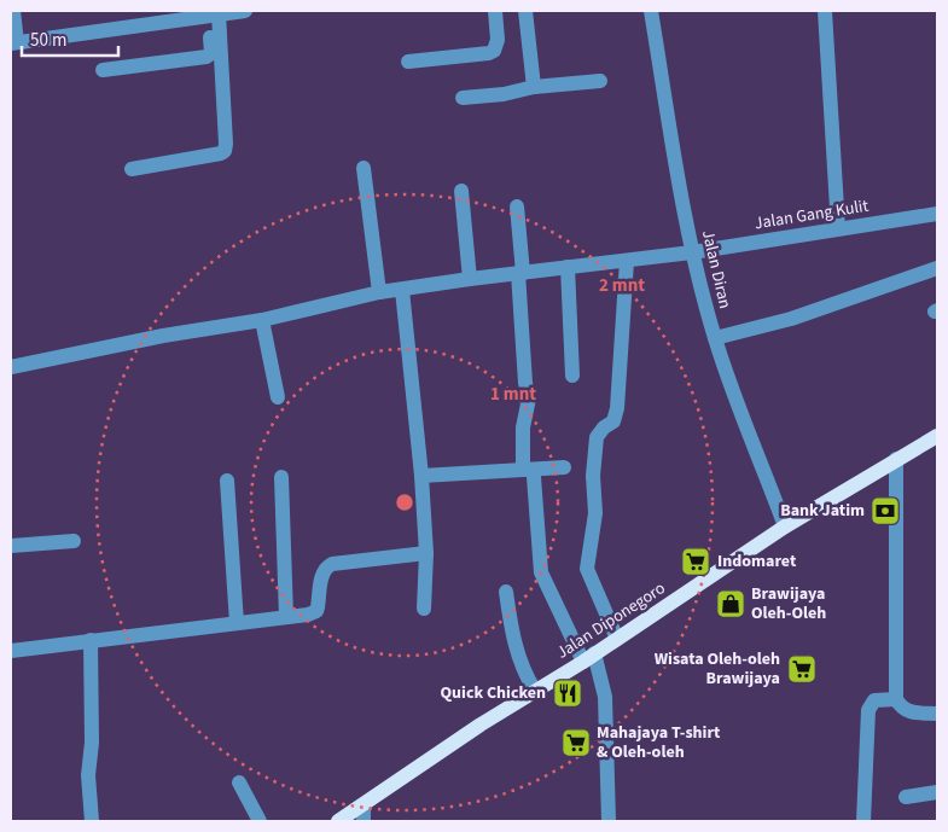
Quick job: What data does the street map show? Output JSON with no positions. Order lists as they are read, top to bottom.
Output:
{
  "streets": {
    "main road": ["Jalan Diponegoro"],
    "street": ["Jalan Gang Kulit", "Jalan Diran"]
  },
  "crossings": [
    ["Jalan Gang Kulit", "Jalan Diran"],
    ["Jalan Diran", "Jalan Diponegoro"]
  ],
  "places": {
    "bank": ["Bank Jatim"],
    "supermarket": ["Indomaret", "Wisata Oleh-oleh Brawijaya", "Mahajaya T-shirt & Oleh-oleh"],
    "shop": ["Brawijaya Oleh-Oleh"],
    "restaurant": ["Quick Chicken"]
  },
  "scale_bar": "50 m",
  "rings": ["2 mnt", "1 mnt"]
}
